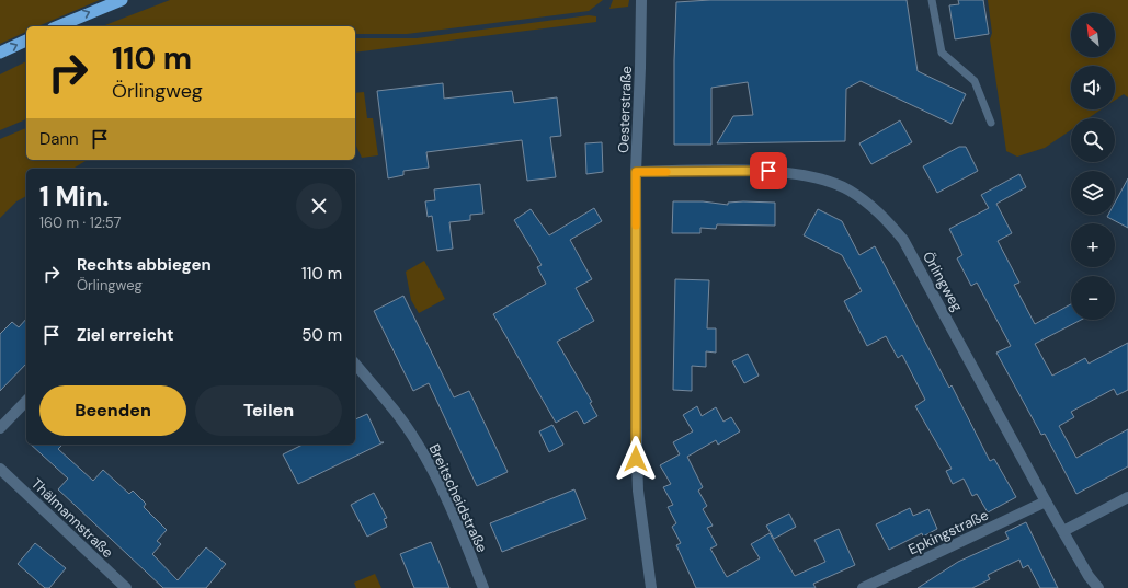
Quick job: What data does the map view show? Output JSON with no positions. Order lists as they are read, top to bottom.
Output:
{
  "streets": {
    "street": [
      "Oesterstraße",
      "Örlingweg",
      "Breitscheidstraße",
      "Thälmannstraße",
      "Epkingstraße"
    ]
  },
  "crossings": [
    ["Oesterstraße", "Örlingweg"],
    ["Örlingweg", "Epkingstraße"]
  ],
  "north": "top left",
  "page": {
    "map_buttons": ["+", "−"],
    "turn": ["110 m", "Örlingweg"],
    "then": "Dann",
    "heading": ["1 Min.", "160 m · 12:57"],
    "list": [
      {
        "name": "Rechts abbiegen",
        "note": "Örlingweg",
        "value": "110 m"
      },
      {
        "name": "Ziel erreicht",
        "value": "50 m"
      }
    ],
    "buttons": ["Beenden", "Teilen"]
  }
}
